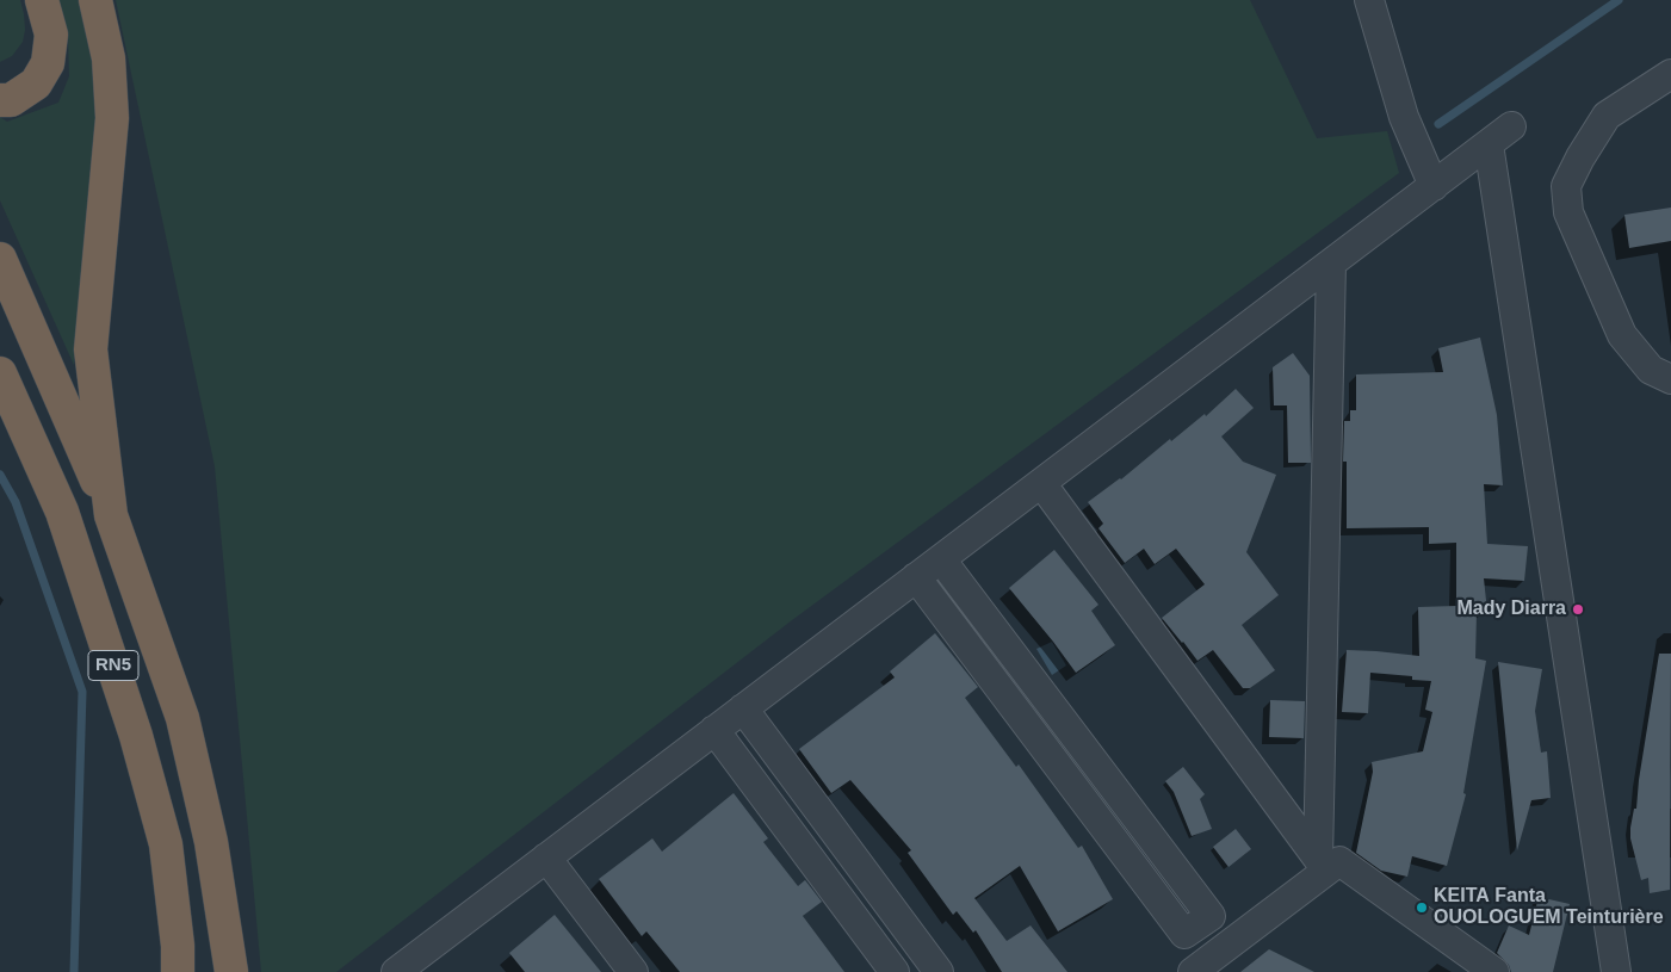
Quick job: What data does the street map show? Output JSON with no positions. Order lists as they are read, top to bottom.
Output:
{
  "streets": {
    "highway": ["RN5"]
  },
  "places": ["Mady Diarra", "KEITA Fanta OUOLOGUEM Teinturière"]
}
